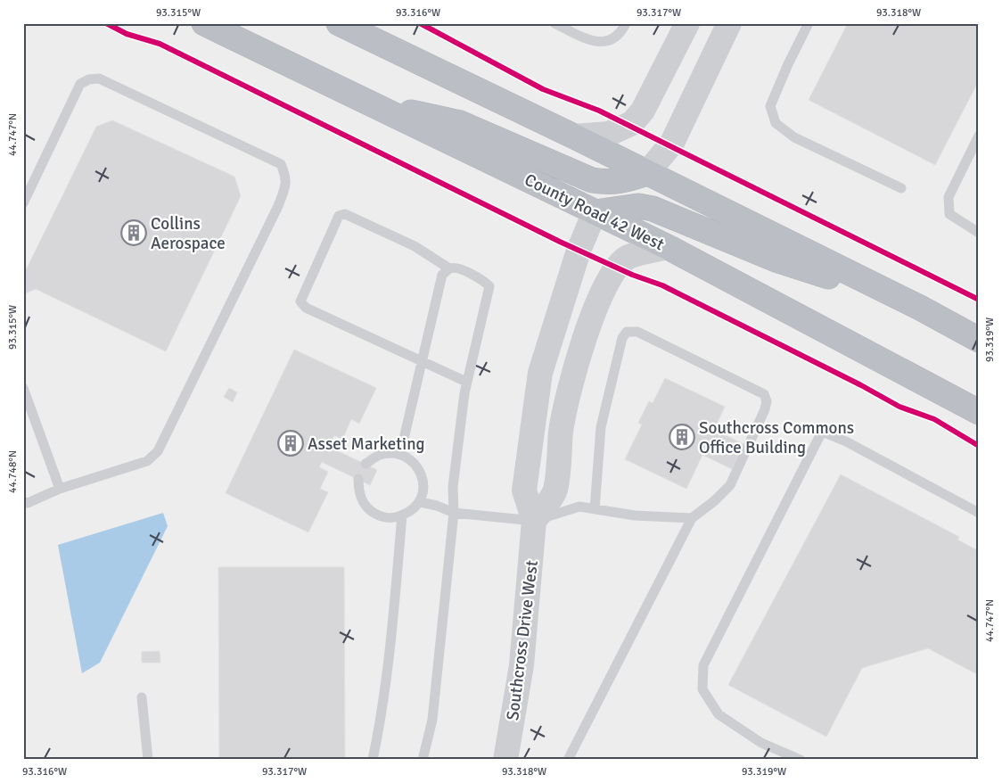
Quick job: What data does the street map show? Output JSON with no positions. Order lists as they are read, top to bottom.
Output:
{
  "streets": {
    "highway": ["County Road 42 West"],
    "street": ["Southcross Drive West"]
  },
  "crossings": [
    ["County Road 42 West", "Southcross Drive West"]
  ],
  "places": {
    "building": ["Collins Aerospace", "Southcross Commons Office Building", "Asset Marketing"]
  },
  "coordinates": [
    "93.315°W",
    "93.316°W",
    "93.317°W",
    "93.318°W",
    "44.747°N",
    "93.319°W",
    "44.748°N"
  ]
}
